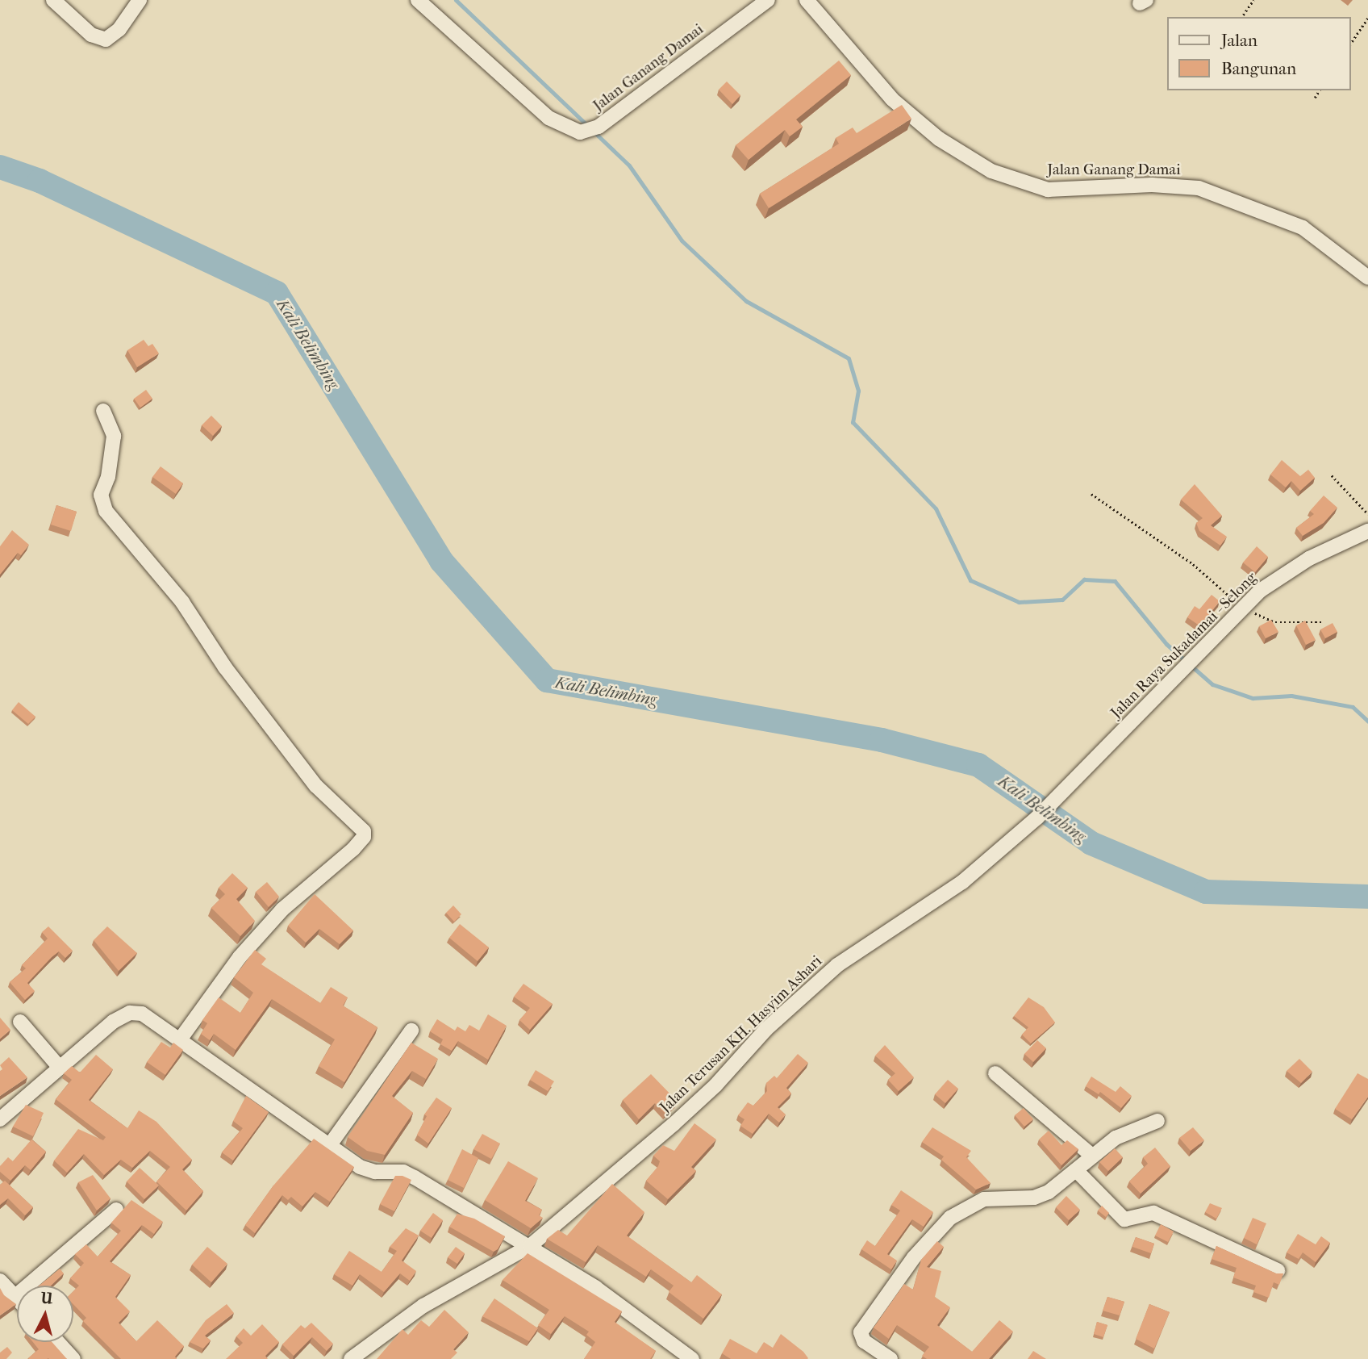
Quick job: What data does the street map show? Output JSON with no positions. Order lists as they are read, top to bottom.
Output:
{
  "streets": {
    "street": ["Jalan Ganang Damai", "Jalan Raya Sukadamai - Selong", "Jalan Terusan KH. Hasyim Ashari"]
  },
  "crossings": [
    ["Jalan Raya Sukadamai - Selong", "Jalan Terusan KH. Hasyim Ashari"]
  ],
  "water": ["Kali Belimbing"],
  "legend": ["Jalan", "Bangunan"],
  "north": "top"
}
